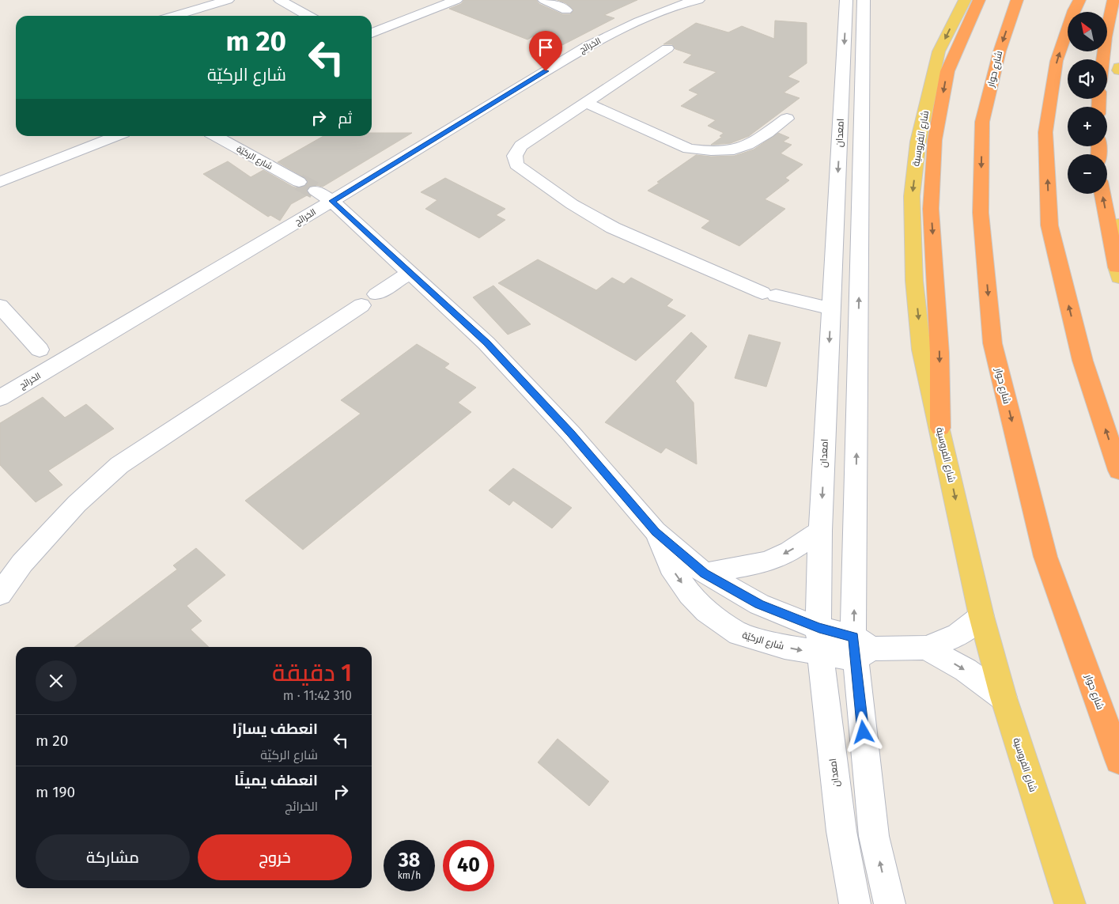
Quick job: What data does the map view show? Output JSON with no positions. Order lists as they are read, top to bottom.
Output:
{
  "streets": {
    "highway": ["شارع حوار"],
    "main road": ["شارع الفروسية"],
    "street": ["الخرائج", "امعدان", "شارع الركيّة"]
  },
  "crossings": [
    ["الخرائج", "شارع الركيّة"],
    ["امعدان", "شارع الركيّة"],
    ["شارع الفروسية", "شارع الركيّة"]
  ],
  "one_way": ["شارع الفروسية"],
  "north": "top left",
  "page": {
    "map_buttons": ["+", "−"],
    "turn": ["20 m", "شارع الركيّة"],
    "then": "ثم",
    "heading": ["1 دقيقة", "310 m · 11:42"],
    "list": [
      {
        "name": "انعطف يسارًا",
        "note": "شارع الركيّة",
        "value": "20 m"
      },
      {
        "name": "انعطف يمينًا",
        "note": "الخرائج",
        "value": "190 m"
      }
    ],
    "buttons": ["خروج", "مشاركة"],
    "speed": "38 km/h",
    "limit": "40"
  }
}
